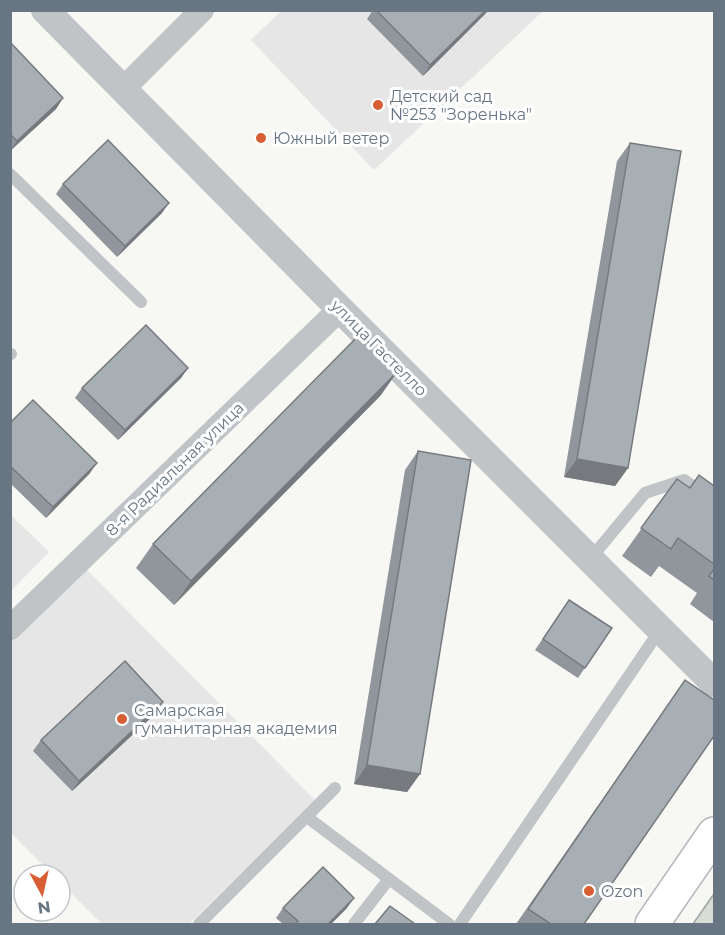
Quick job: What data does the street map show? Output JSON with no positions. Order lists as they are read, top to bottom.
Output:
{
  "streets": {
    "street": ["улица Гастелло", "8-я Радиальная улица"]
  },
  "crossings": [
    ["улица Гастелло", "8-я Радиальная улица"]
  ],
  "places": [
    "Детский сад №253 \"Зоренька\"",
    "Южный ветер",
    "Самарская гуманитарная академия",
    "Ozon"
  ],
  "north": "bottom"
}
